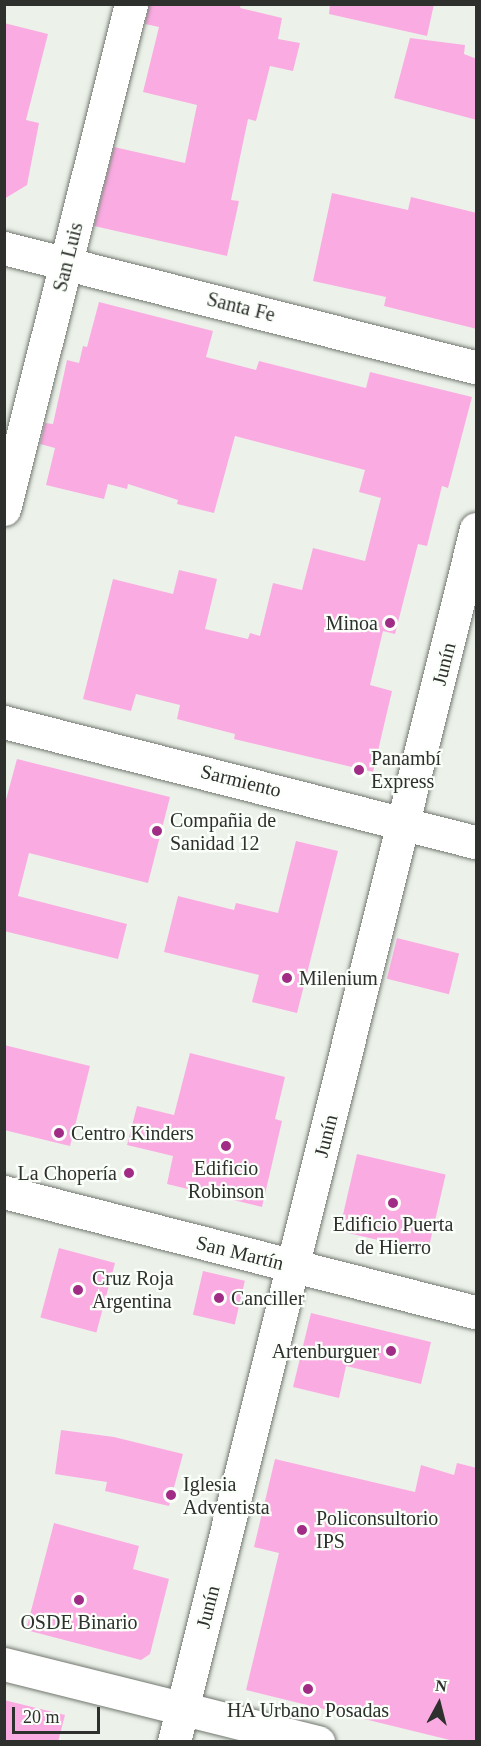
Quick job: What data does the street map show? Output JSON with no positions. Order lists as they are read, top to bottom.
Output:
{
  "streets": {
    "street": [
      "San Luis",
      "Santa Fe",
      "Junín",
      "Sarmiento",
      "San Martín"
    ]
  },
  "crossings": [
    ["San Luis", "Santa Fe"],
    ["Junín", "Sarmiento"],
    ["Junín", "San Martín"]
  ],
  "places": [
    "Minoa",
    "Panambí Express",
    "Compañia de Sanidad 12",
    "Milenium",
    "Centro Kinders",
    "Edificio Robinson",
    "La Chopería",
    "Edificio Puerta de Hierro",
    "Cruz Roja Argentina",
    "Canciller",
    "Artenburguer",
    "Iglesia Adventista",
    "Policonsultorio IPS",
    "OSDE Binario",
    "HA Urbano Posadas"
  ],
  "scale_bar": "20 m",
  "north": "top"
}
